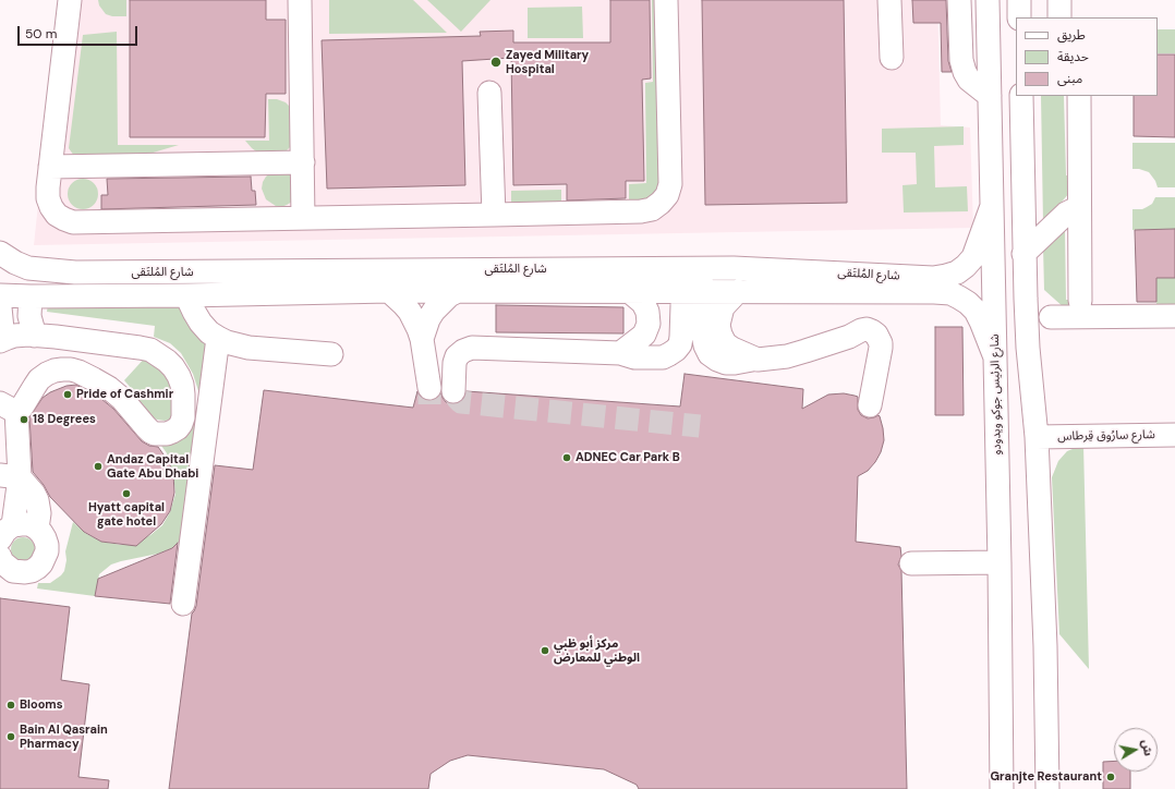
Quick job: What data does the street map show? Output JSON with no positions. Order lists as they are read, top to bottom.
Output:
{
  "streets": {
    "street": ["شارع المُلتَقى", "شارع الرئيس جوكو ويدودو", "شارع سارُوق قِرطاس"]
  },
  "crossings": [
    ["شارع المُلتَقى", "شارع الرئيس جوكو ويدودو"]
  ],
  "places": [
    "Zayed Military Hospital",
    "Pride of Cashmir",
    "18 Degrees",
    "ADNEC Car Park B",
    "Andaz Capital Gate Abu Dhabi",
    "Hyatt capital gate hotel",
    "مركز أبو ظبي الوطني للمعارض",
    "Blooms",
    "Bain Al Qasrain Pharmacy",
    "Granjte Restaurant"
  ],
  "legend": ["طريق", "حديقة", "مبنى"],
  "scale_bar": "50 m",
  "north": "right"
}
